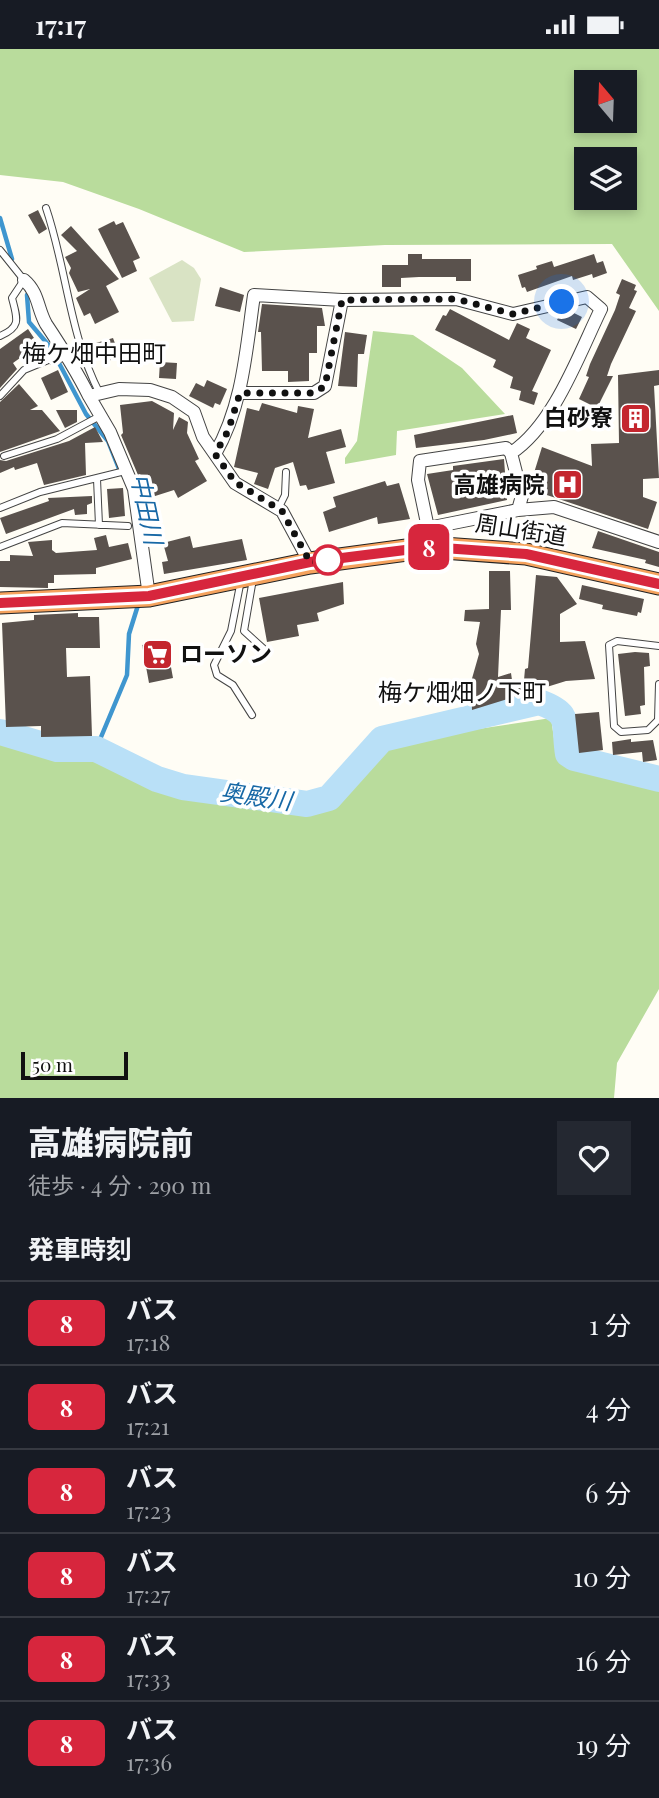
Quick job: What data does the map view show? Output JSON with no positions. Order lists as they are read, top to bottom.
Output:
{
  "streets": {
    "highway": ["周山街道"]
  },
  "districts": ["梅ケ畑中田町", "梅ケ畑畑ノ下町"],
  "water": ["中田川", "奥殿川"],
  "places": {
    "building": ["白砂寮"],
    "hospital": ["高雄病院"],
    "supermarket": ["ローソン"]
  },
  "lines": ["bus line 8"],
  "scale_bar": "50 m",
  "north": "top",
  "page": {
    "status": "17:17",
    "on_map": "8",
    "scale": "50 m",
    "heading": [
      ["高雄病院前", "徒歩 · 4 分 · 290 m"],
      "発車時刻"
    ],
    "list": [
      {
        "mark": "8",
        "name": "バス",
        "note": "17:18",
        "value": "1 分"
      },
      {
        "mark": "8",
        "name": "バス",
        "note": "17:21",
        "value": "4 分"
      },
      {
        "mark": "8",
        "name": "バス",
        "note": "17:23",
        "value": "6 分"
      },
      {
        "mark": "8",
        "name": "バス",
        "note": "17:27",
        "value": "10 分"
      },
      {
        "mark": "8",
        "name": "バス",
        "note": "17:33",
        "value": "16 分"
      },
      {
        "mark": "8",
        "name": "バス",
        "note": "17:36",
        "value": "19 分"
      }
    ]
  }
}
